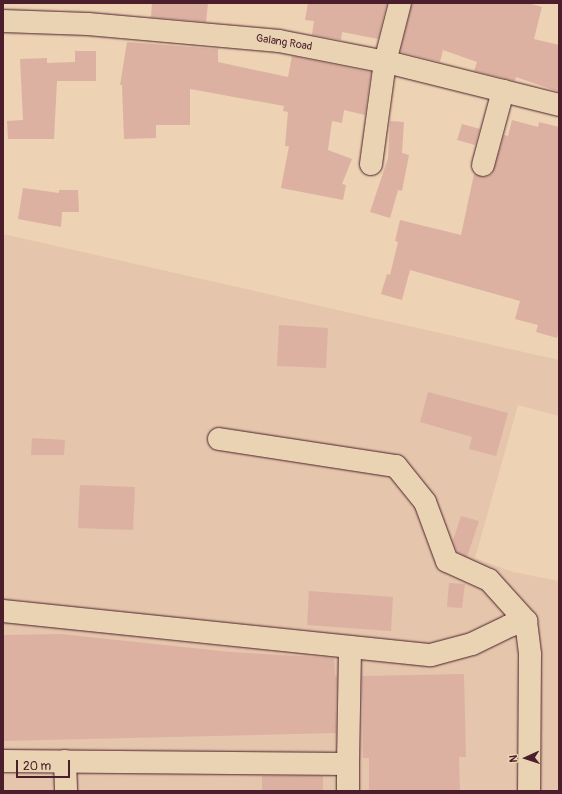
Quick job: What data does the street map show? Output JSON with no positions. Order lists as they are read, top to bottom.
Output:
{
  "streets": {
    "street": ["Galang Road"]
  },
  "scale_bar": "20 m",
  "north": "left"
}
